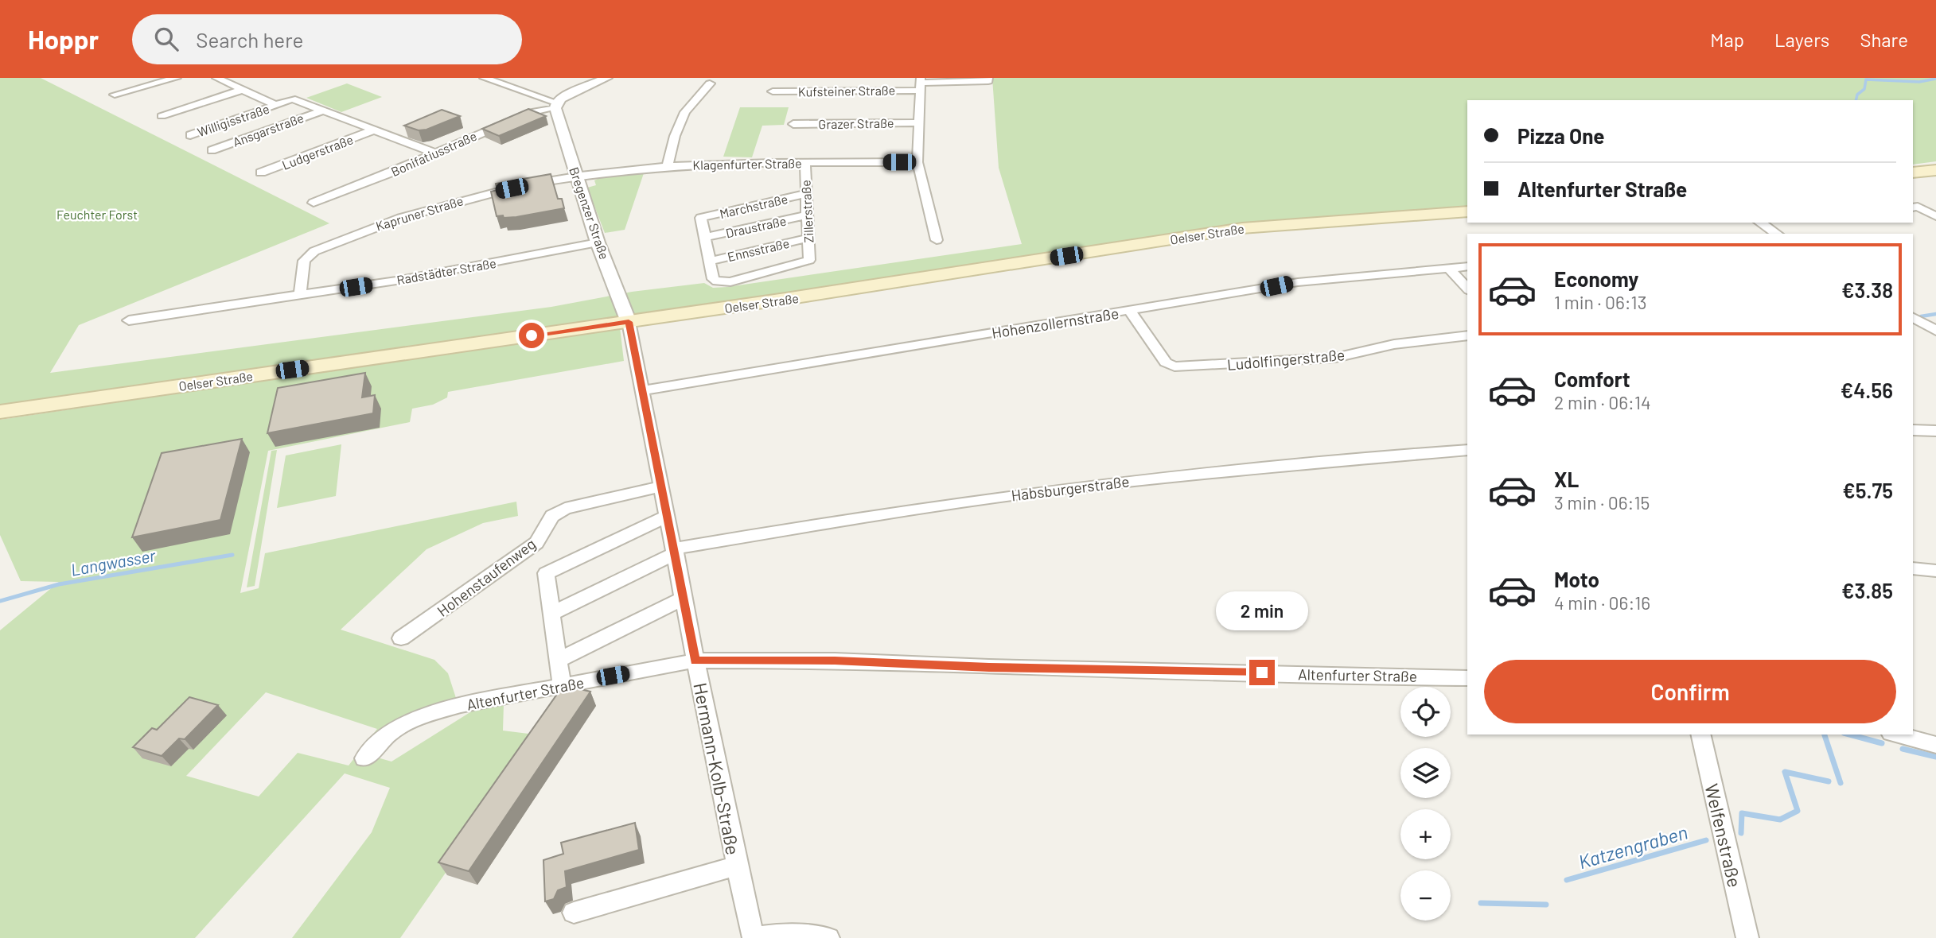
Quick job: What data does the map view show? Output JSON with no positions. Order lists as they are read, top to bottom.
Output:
{
  "streets": {
    "main road": ["Oelser Straße"],
    "street": [
      "Kufsteiner Straße",
      "Willigisstraße",
      "Grazer Straße",
      "Ansgarstraße",
      "Ludgerstraße",
      "Bonifatiusstraße",
      "Klagenfurter Straße",
      "Marchstraße",
      "Zillerstraße",
      "Kapruner Straße",
      "Bregenzer Straße",
      "Draustraße",
      "Ennsstraße",
      "Radstädter Straße",
      "Hohenzollernstraße",
      "Ludolfingerstraße",
      "Habsburgerstraße",
      "Hohenstaufenweg",
      "Altenfurter Straße",
      "Hermann-Kolb-Straße",
      "Welfenstraße"
    ]
  },
  "crossings": [
    ["Bonifatiusstraße", "Bregenzer Straße"],
    ["Klagenfurter Straße", "Zillerstraße"],
    ["Klagenfurter Straße", "Kapruner Straße"],
    ["Klagenfurter Straße", "Bregenzer Straße"],
    ["Marchstraße", "Zillerstraße"],
    ["Zillerstraße", "Draustraße"],
    ["Zillerstraße", "Ennsstraße"],
    ["Kapruner Straße", "Bregenzer Straße"],
    ["Kapruner Straße", "Radstädter Straße"],
    ["Bregenzer Straße", "Oelser Straße"],
    ["Bregenzer Straße", "Radstädter Straße"],
    ["Bregenzer Straße", "Hermann-Kolb-Straße"],
    ["Oelser Straße", "Hermann-Kolb-Straße"],
    ["Hohenzollernstraße", "Ludolfingerstraße"],
    ["Hohenzollernstraße", "Hermann-Kolb-Straße"],
    ["Habsburgerstraße", "Hermann-Kolb-Straße"],
    ["Hohenstaufenweg", "Hermann-Kolb-Straße"],
    ["Altenfurter Straße", "Hermann-Kolb-Straße"]
  ],
  "water": ["Langwasser", "Katzengraben"],
  "parks": ["Feuchter Forst"],
  "page": {
    "header": "Hoppr",
    "search": "Search here",
    "nav": ["Map", "Layers", "Share"],
    "banner": ["Pizza One", "Altenfurter Straße"],
    "list": [
      {
        "name": "Economy",
        "note": "1 min · 06:13",
        "value": "€3.38"
      },
      {
        "name": "Comfort",
        "note": "2 min · 06:14",
        "value": "€4.56"
      },
      {
        "name": "XL",
        "note": "3 min · 06:15",
        "value": "€5.75"
      },
      {
        "name": "Moto",
        "note": "4 min · 06:16",
        "value": "€3.85"
      }
    ],
    "bubble": "2 min",
    "buttons": "Confirm",
    "map_buttons": ["+", "−"]
  }
}
